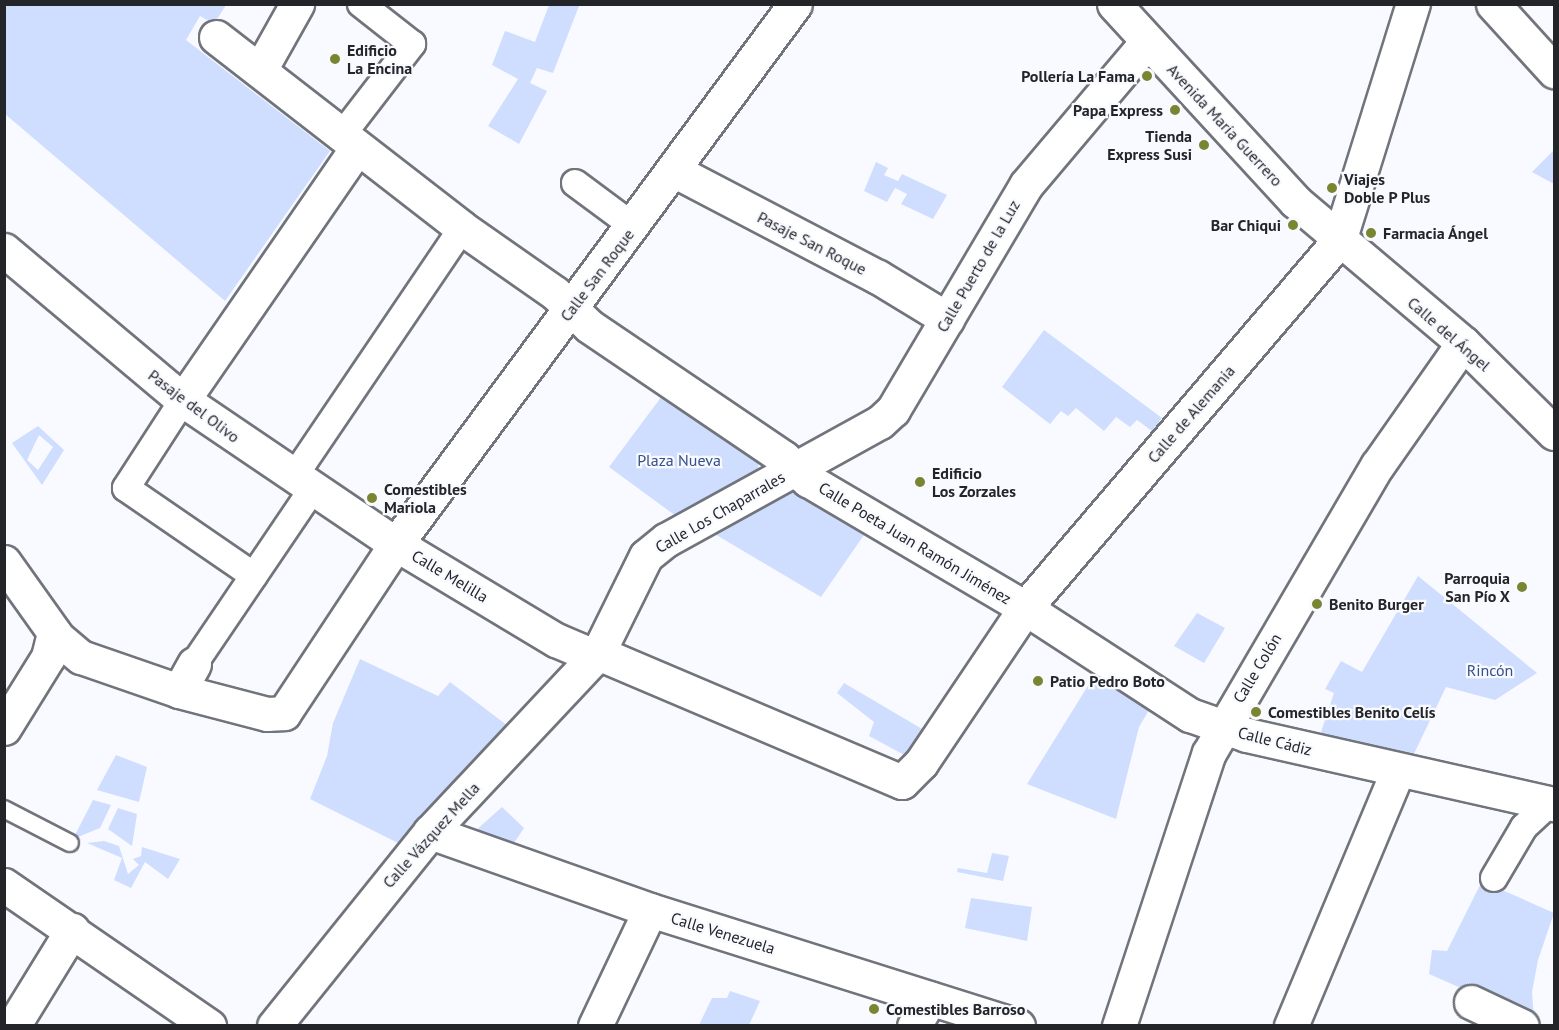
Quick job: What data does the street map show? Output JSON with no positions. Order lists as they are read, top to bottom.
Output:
{
  "streets": {
    "street": [
      "Avenida María Guerrero",
      "Pasaje San Roque",
      "Calle Puerto de la Luz",
      "Calle San Roque",
      "Calle del Ángel",
      "Pasaje del Olivo",
      "Calle de Alemania",
      "Calle Los Chaparrales",
      "Calle Poeta Juan Ramón Jiménez",
      "Calle Melilla",
      "Calle Colón",
      "Calle Cádiz",
      "Calle Vázquez Mella",
      "Calle Venezuela"
    ]
  },
  "crossings": [
    ["Avenida María Guerrero", "Calle Puerto de la Luz"],
    ["Avenida María Guerrero", "Calle del Ángel"],
    ["Avenida María Guerrero", "Calle de Alemania"],
    ["Pasaje San Roque", "Calle Puerto de la Luz"],
    ["Pasaje San Roque", "Calle San Roque"],
    ["Calle Puerto de la Luz", "Calle Los Chaparrales"],
    ["Calle Puerto de la Luz", "Calle Poeta Juan Ramón Jiménez"],
    ["Calle San Roque", "Pasaje del Olivo"],
    ["Calle San Roque", "Calle Poeta Juan Ramón Jiménez"],
    ["Calle San Roque", "Calle Melilla"],
    ["Calle del Ángel", "Calle de Alemania"],
    ["Calle del Ángel", "Calle Colón"],
    ["Pasaje del Olivo", "Calle Melilla"],
    ["Calle de Alemania", "Calle Poeta Juan Ramón Jiménez"],
    ["Calle de Alemania", "Calle Melilla"],
    ["Calle de Alemania", "Calle Cádiz"],
    ["Calle Los Chaparrales", "Calle Poeta Juan Ramón Jiménez"],
    ["Calle Los Chaparrales", "Calle Melilla"],
    ["Calle Los Chaparrales", "Calle Vázquez Mella"],
    ["Calle Poeta Juan Ramón Jiménez", "Calle Cádiz"],
    ["Calle Melilla", "Calle Vázquez Mella"],
    ["Calle Colón", "Calle Cádiz"],
    ["Calle Vázquez Mella", "Calle Venezuela"]
  ],
  "parks": ["Plaza Nueva", "Rincón"],
  "places": [
    "Edificio La Encina",
    "Pollería La Fama",
    "Papa Express",
    "Tienda Express Susi",
    "Viajes Doble P Plus",
    "Bar Chiqui",
    "Farmacia Ángel",
    "Edificio Los Zorzales",
    "Comestibles Mariola",
    "Parroquia San Pío X",
    "Benito Burger",
    "Patio Pedro Boto",
    "Comestibles Benito Celís",
    "Comestibles Barroso"
  ]
}
